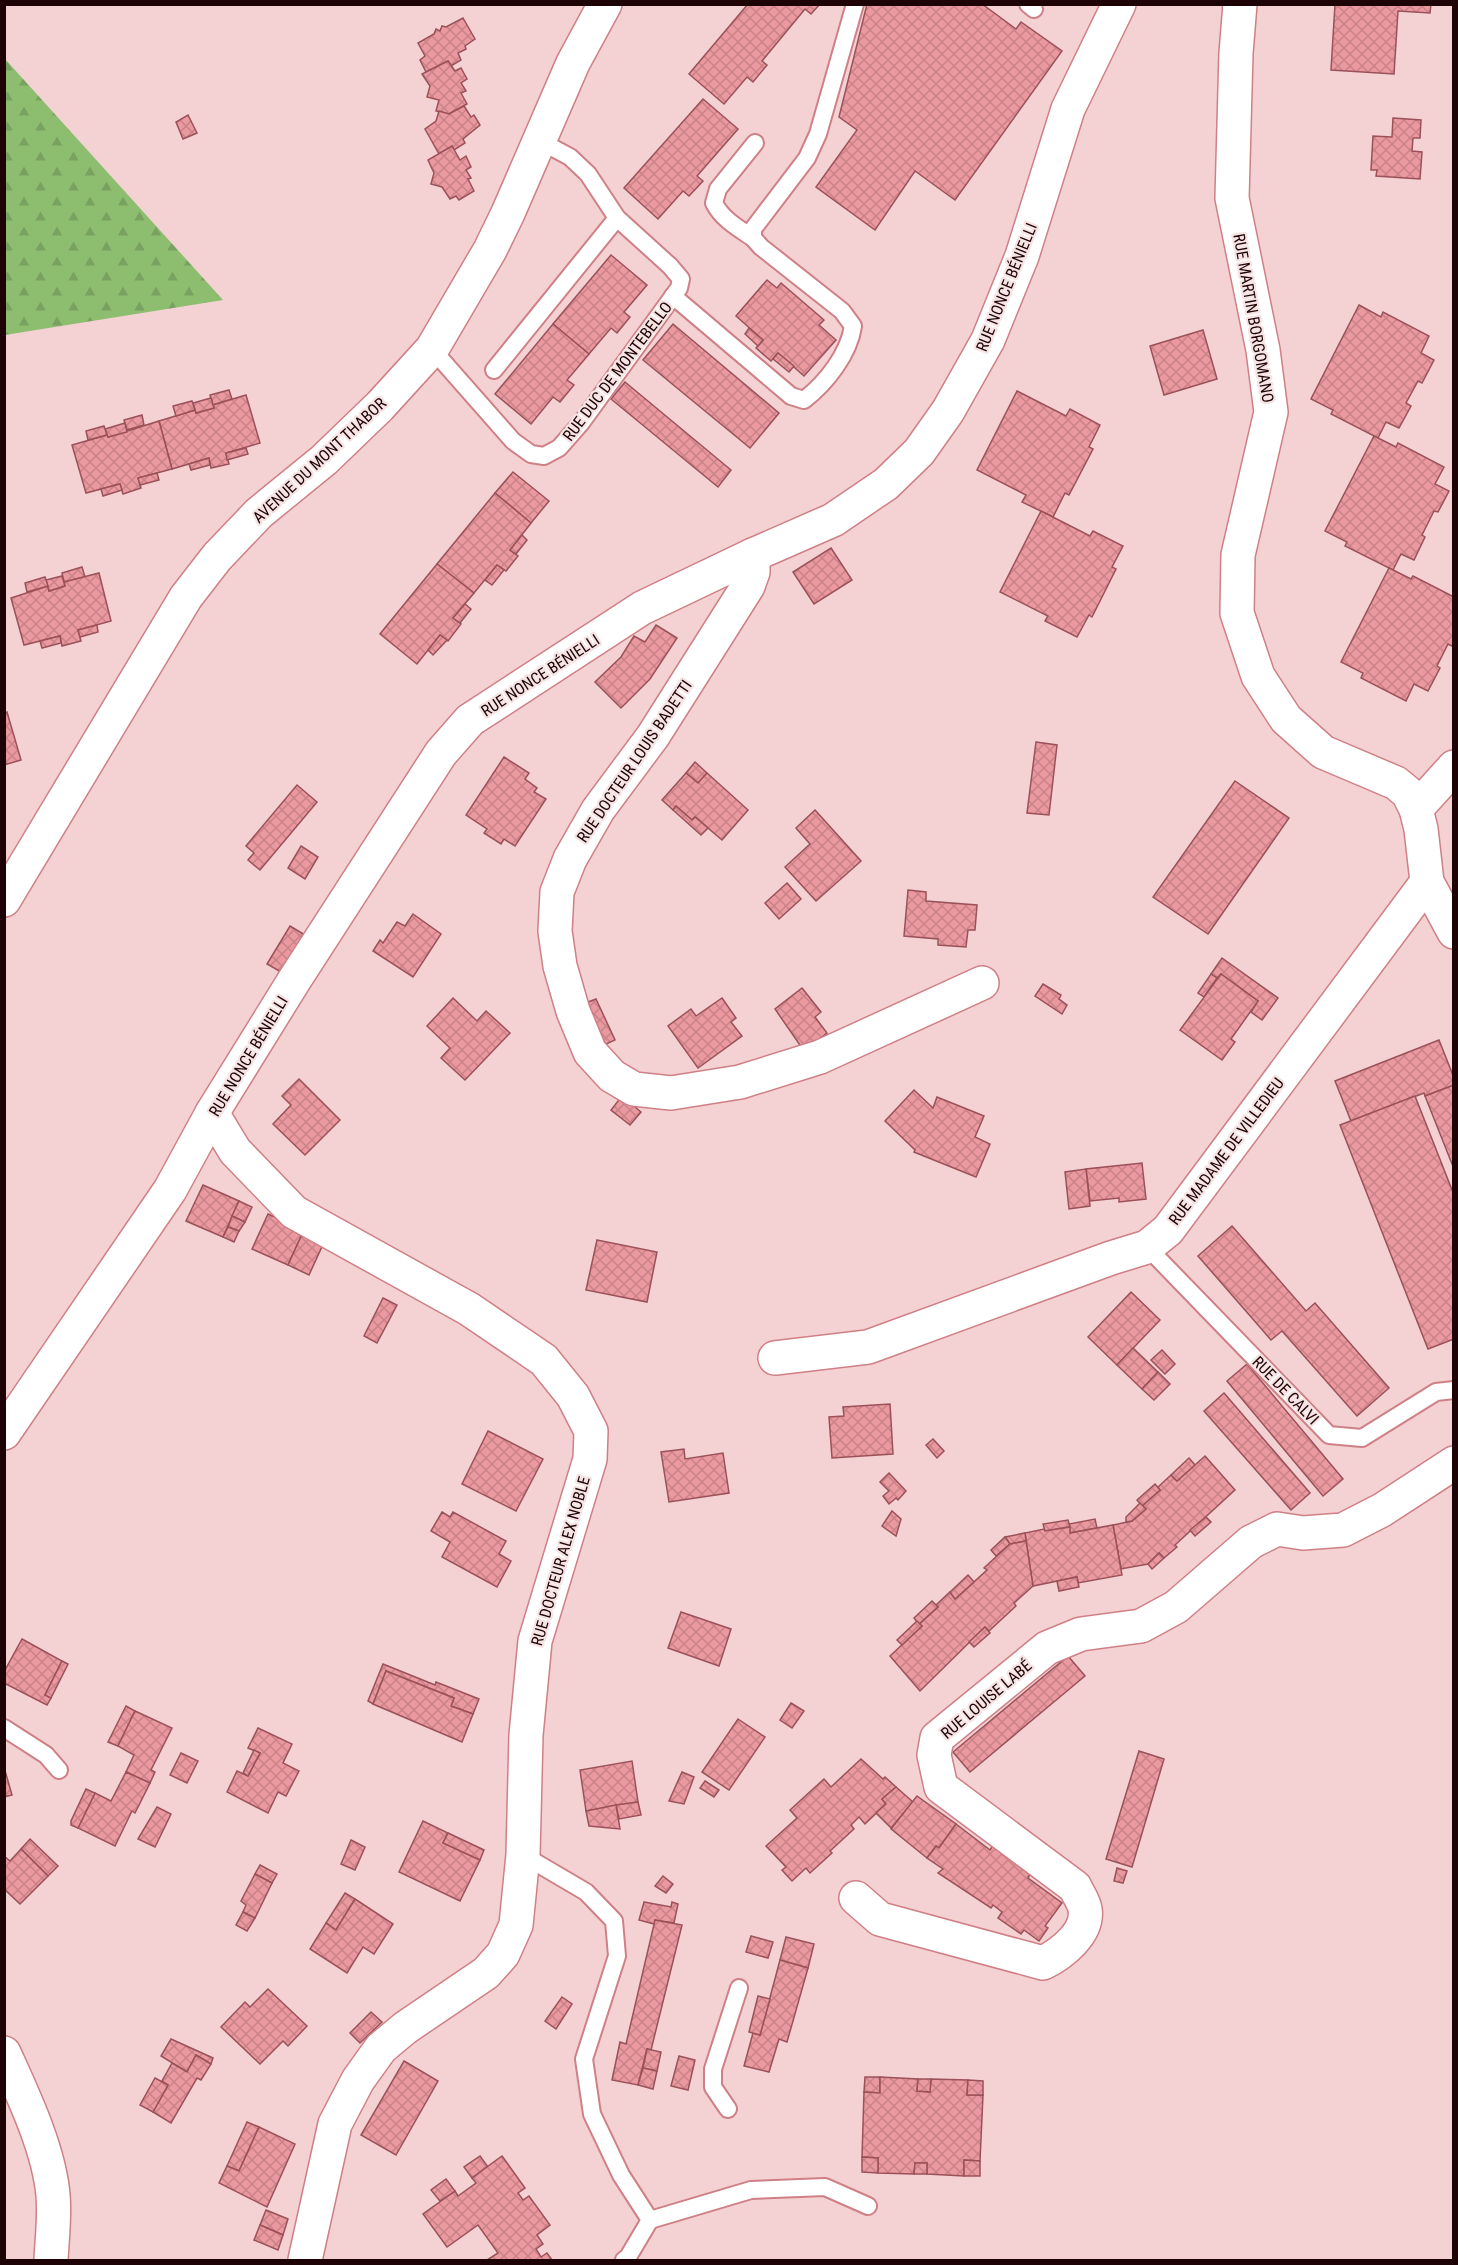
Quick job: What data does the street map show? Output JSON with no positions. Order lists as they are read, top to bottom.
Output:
{
  "streets": {
    "street": [
      "RUE NONCE BÉNIELLI",
      "RUE MARTIN BORGOMANO",
      "AVENUE DU MONT THABOR",
      "RUE DOCTEUR LOUIS BADETTI",
      "RUE MADAME DE VILLEDIEU",
      "RUE DOCTEUR ALEX NOBLE",
      "RUE LOUISE LABÉ"
    ],
    "lane": ["RUE DUC DE MONTEBELLO", "RUE DE CALVI"]
  },
  "crossings": [
    ["RUE NONCE BÉNIELLI", "RUE DOCTEUR LOUIS BADETTI"],
    ["RUE NONCE BÉNIELLI", "RUE DOCTEUR ALEX NOBLE"],
    ["RUE MARTIN BORGOMANO", "RUE MADAME DE VILLEDIEU"],
    ["RUE DUC DE MONTEBELLO", "AVENUE DU MONT THABOR"],
    ["RUE MADAME DE VILLEDIEU", "RUE DE CALVI"]
  ]
}
